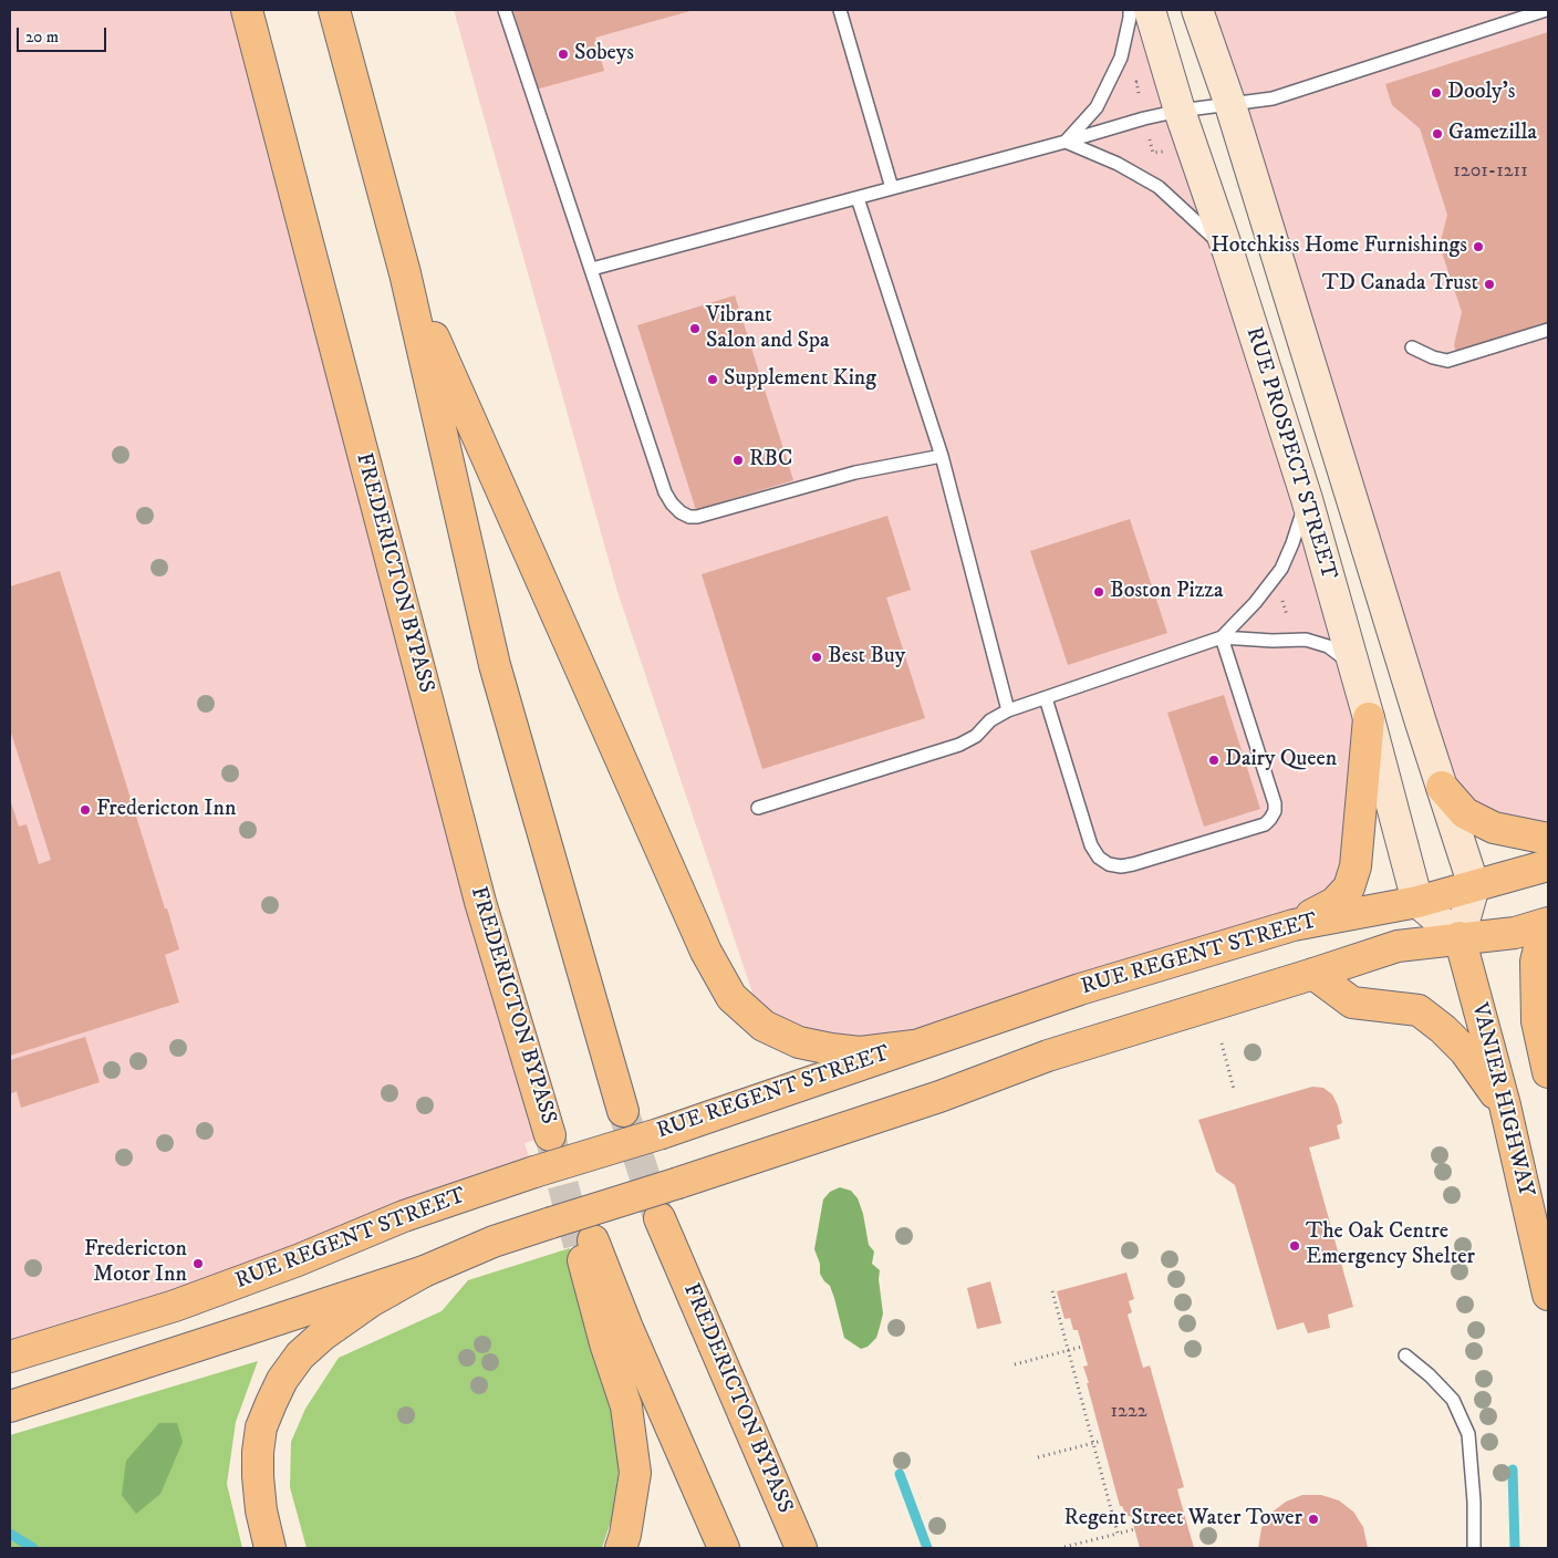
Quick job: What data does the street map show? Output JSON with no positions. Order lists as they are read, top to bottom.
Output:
{
  "streets": {
    "main road": [
      "RUE PROSPECT STREET",
      "FREDERICTON BYPASS",
      "RUE REGENT STREET",
      "VANIER HIGHWAY"
    ]
  },
  "crossings": [
    ["RUE PROSPECT STREET", "RUE REGENT STREET"]
  ],
  "places": [
    "Sobeys",
    "Dooly's",
    "Gamezilla",
    "Hotchkiss Home Furnishings",
    "TD Canada Trust",
    "Vibrant Salon and Spa",
    "Supplement King",
    "RBC",
    "Boston Pizza",
    "Best Buy",
    "Dairy Queen",
    "Fredericton Inn",
    "The Oak Centre Emergency Shelter",
    "Fredericton Motor Inn",
    "Regent Street Water Tower"
  ],
  "house_numbers": ["1201-1211", "1222"],
  "scale_bar": "20 m"
}
